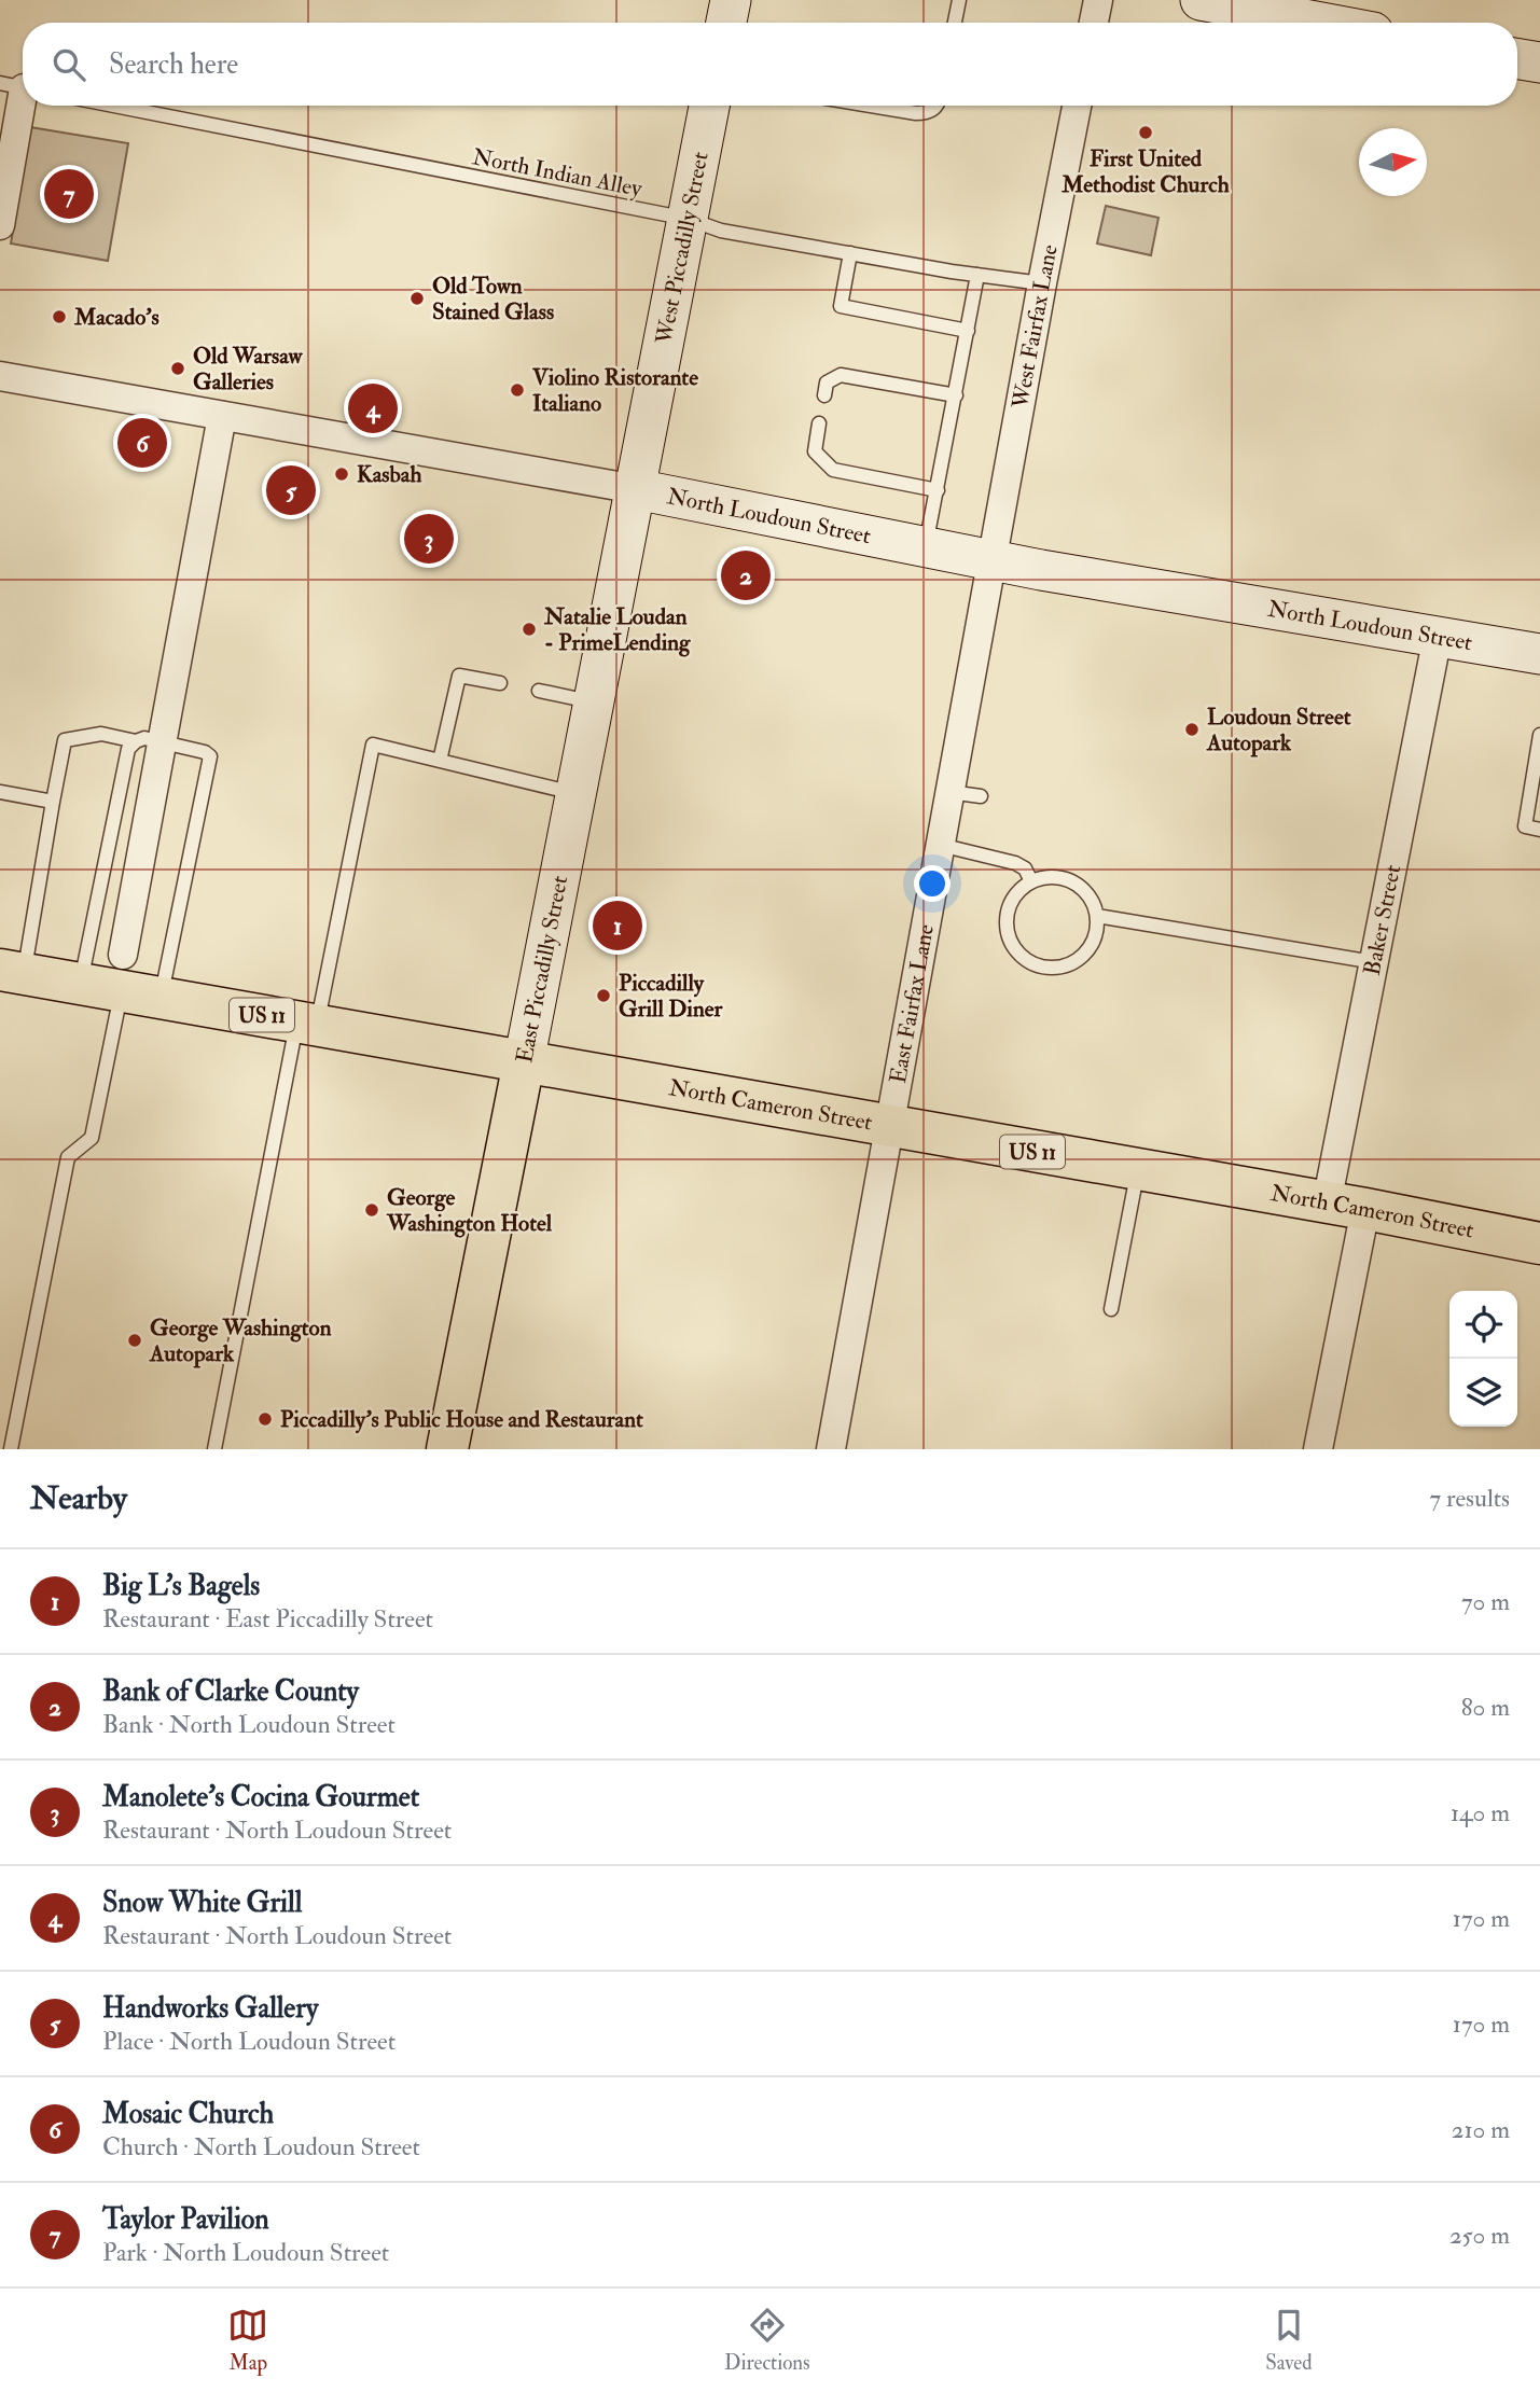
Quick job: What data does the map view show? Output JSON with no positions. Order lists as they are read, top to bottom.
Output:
{
  "streets": {
    "main road": ["East Piccadilly Street", "US 11", "North Cameron Street"],
    "street": [
      "West Piccadilly Street",
      "West Fairfax Lane",
      "North Loudoun Street",
      "Baker Street",
      "East Fairfax Lane"
    ],
    "lane": ["North Indian Alley"]
  },
  "crossings": [
    ["North Indian Alley", "West Piccadilly Street"],
    ["North Indian Alley", "West Fairfax Lane"],
    ["West Piccadilly Street", "North Loudoun Street"],
    ["West Piccadilly Street", "East Piccadilly Street"],
    ["West Fairfax Lane", "North Loudoun Street"],
    ["West Fairfax Lane", "East Fairfax Lane"],
    ["North Loudoun Street", "Baker Street"],
    ["North Loudoun Street", "East Piccadilly Street"],
    ["North Loudoun Street", "East Fairfax Lane"],
    ["Baker Street", "North Cameron Street"],
    ["East Piccadilly Street", "North Cameron Street"],
    ["East Fairfax Lane", "North Cameron Street"]
  ],
  "places": [
    "First United Methodist Church",
    "Old Town Stained Glass",
    "Macado's",
    "Old Warsaw Galleries",
    "Violino Ristorante Italiano",
    "Kasbah",
    "Natalie Loudan - PrimeLending",
    "Loudoun Street Autopark",
    "Piccadilly Grill Diner",
    "George Washington Hotel",
    "George Washington Autopark",
    "Piccadilly's Public House and Restaurant"
  ],
  "north": "right",
  "page": {
    "search": "Search here",
    "pins": [
      "7",
      "4",
      "6",
      "5",
      "3",
      "2",
      "1"
    ],
    "heading": ["Nearby", "7 results"],
    "list": [
      {
        "mark": "1",
        "name": "Big L's Bagels",
        "note": "Restaurant · East Piccadilly Street",
        "value": "70 m"
      },
      {
        "mark": "2",
        "name": "Bank of Clarke County",
        "note": "Bank · North Loudoun Street",
        "value": "80 m"
      },
      {
        "mark": "3",
        "name": "Manolete's Cocina Gourmet",
        "note": "Restaurant · North Loudoun Street",
        "value": "140 m"
      },
      {
        "mark": "4",
        "name": "Snow White Grill",
        "note": "Restaurant · North Loudoun Street",
        "value": "170 m"
      },
      {
        "mark": "5",
        "name": "Handworks Gallery",
        "note": "Place · North Loudoun Street",
        "value": "170 m"
      },
      {
        "mark": "6",
        "name": "Mosaic Church",
        "note": "Church · North Loudoun Street",
        "value": "210 m"
      },
      {
        "mark": "7",
        "name": "Taylor Pavilion",
        "note": "Park · North Loudoun Street",
        "value": "250 m"
      }
    ],
    "nav": ["Map", "Directions", "Saved"]
  }
}
